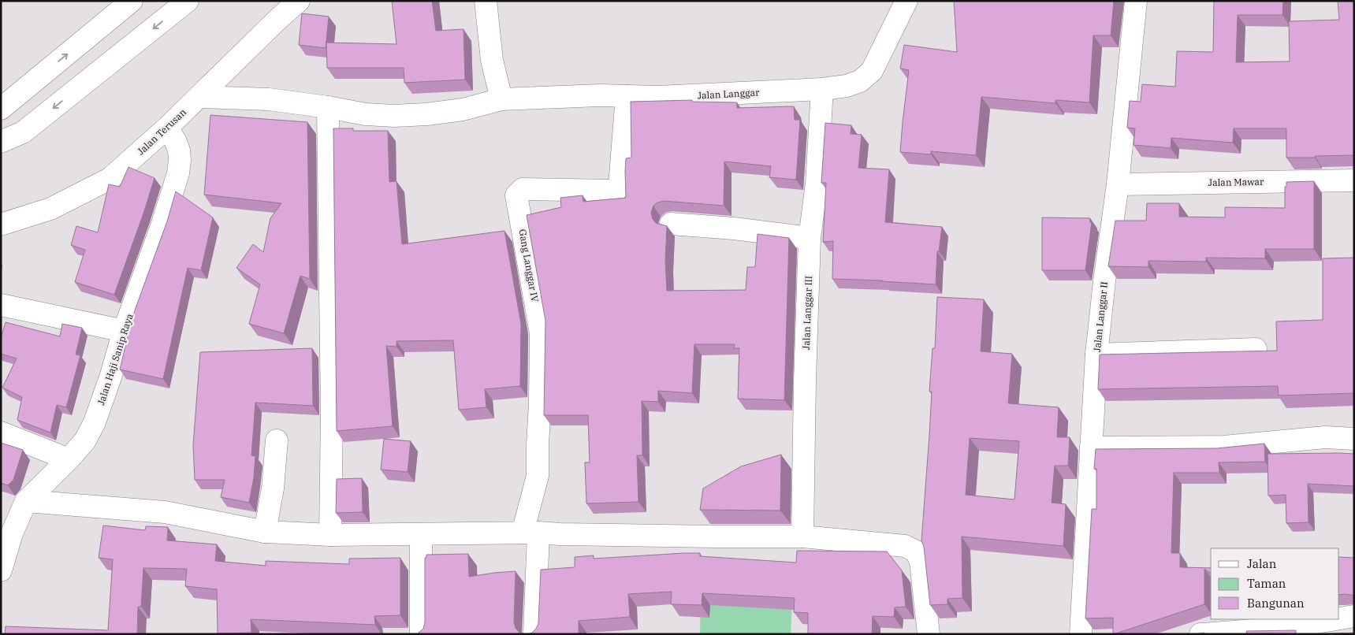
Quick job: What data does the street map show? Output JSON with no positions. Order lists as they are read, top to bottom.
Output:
{
  "streets": {
    "main road": [
      "Jalan Langgar",
      "Jalan Terusan",
      "Jalan Mawar",
      "Gang Langgar IV",
      "Jalan Langgar III",
      "Jalan Langgar II",
      "Jalan Haji Sanip Raya"
    ]
  },
  "crossings": [
    ["Jalan Langgar", "Jalan Terusan"],
    ["Jalan Langgar", "Gang Langgar IV"],
    ["Jalan Langgar", "Jalan Langgar III"],
    ["Jalan Terusan", "Jalan Haji Sanip Raya"],
    ["Jalan Mawar", "Jalan Langgar II"]
  ],
  "legend": ["Jalan", "Taman", "Bangunan"]
}
